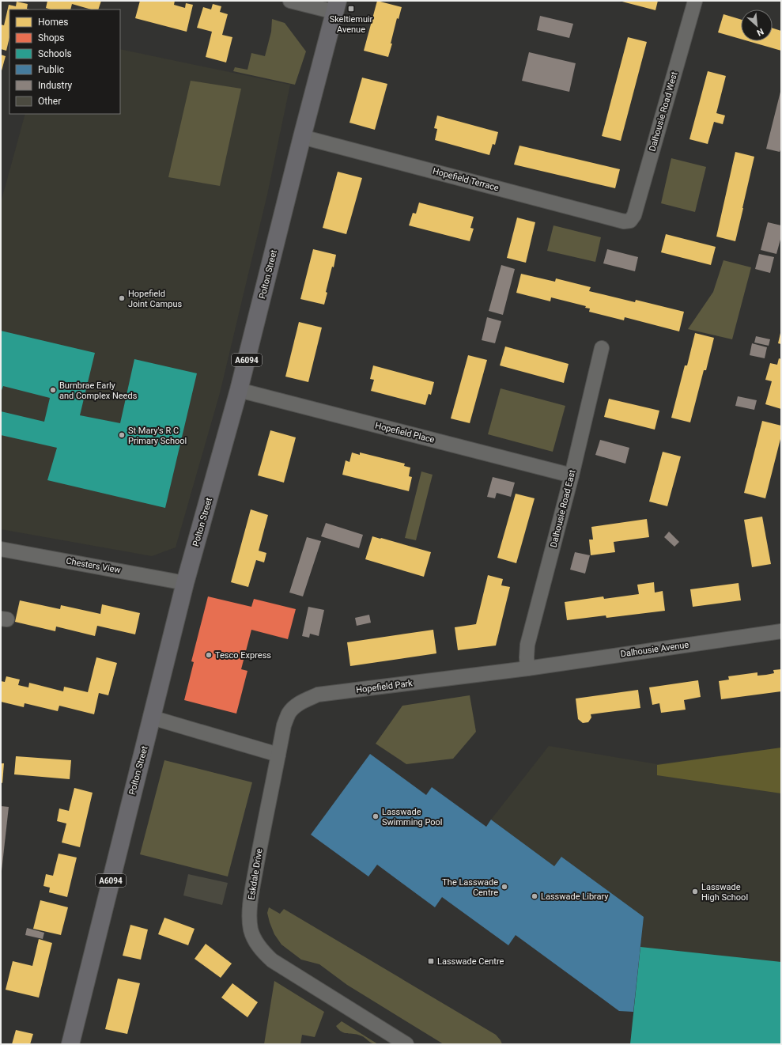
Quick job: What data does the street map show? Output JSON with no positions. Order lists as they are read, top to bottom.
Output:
{
  "streets": {
    "main road": ["Polton Street", "A6094"],
    "street": [
      "Dalhousie Road West",
      "Hopefield Terrace",
      "Hopefield Place",
      "Dalhousie Road East",
      "Chesters View",
      "Dalhousie Avenue",
      "Hopefield Park",
      "Eskdale Drive"
    ]
  },
  "crossings": [
    ["Dalhousie Road West", "Hopefield Terrace"],
    ["Hopefield Terrace", "Polton Street"],
    ["Polton Street", "Hopefield Place"],
    ["Polton Street", "Chesters View"],
    ["Hopefield Place", "Dalhousie Road East"],
    ["Dalhousie Road East", "Dalhousie Avenue"],
    ["Dalhousie Road East", "Hopefield Park"],
    ["Dalhousie Avenue", "Hopefield Park"],
    ["Hopefield Park", "Eskdale Drive"]
  ],
  "places": {
    "transit": ["Skeltiemuir Avenue", "Lasswade Centre"],
    "other": [
      "Hopefield Joint Campus",
      "Burnbrae Early and Complex Needs",
      "St Mary's R C Primary School",
      "Tesco Express",
      "Lasswade Swimming Pool",
      "The Lasswade Centre",
      "Lasswade High School",
      "Lasswade Library"
    ]
  },
  "legend": [
    "Homes",
    "Shops",
    "Schools",
    "Public",
    "Industry",
    "Other"
  ],
  "north": "bottom right"
}
